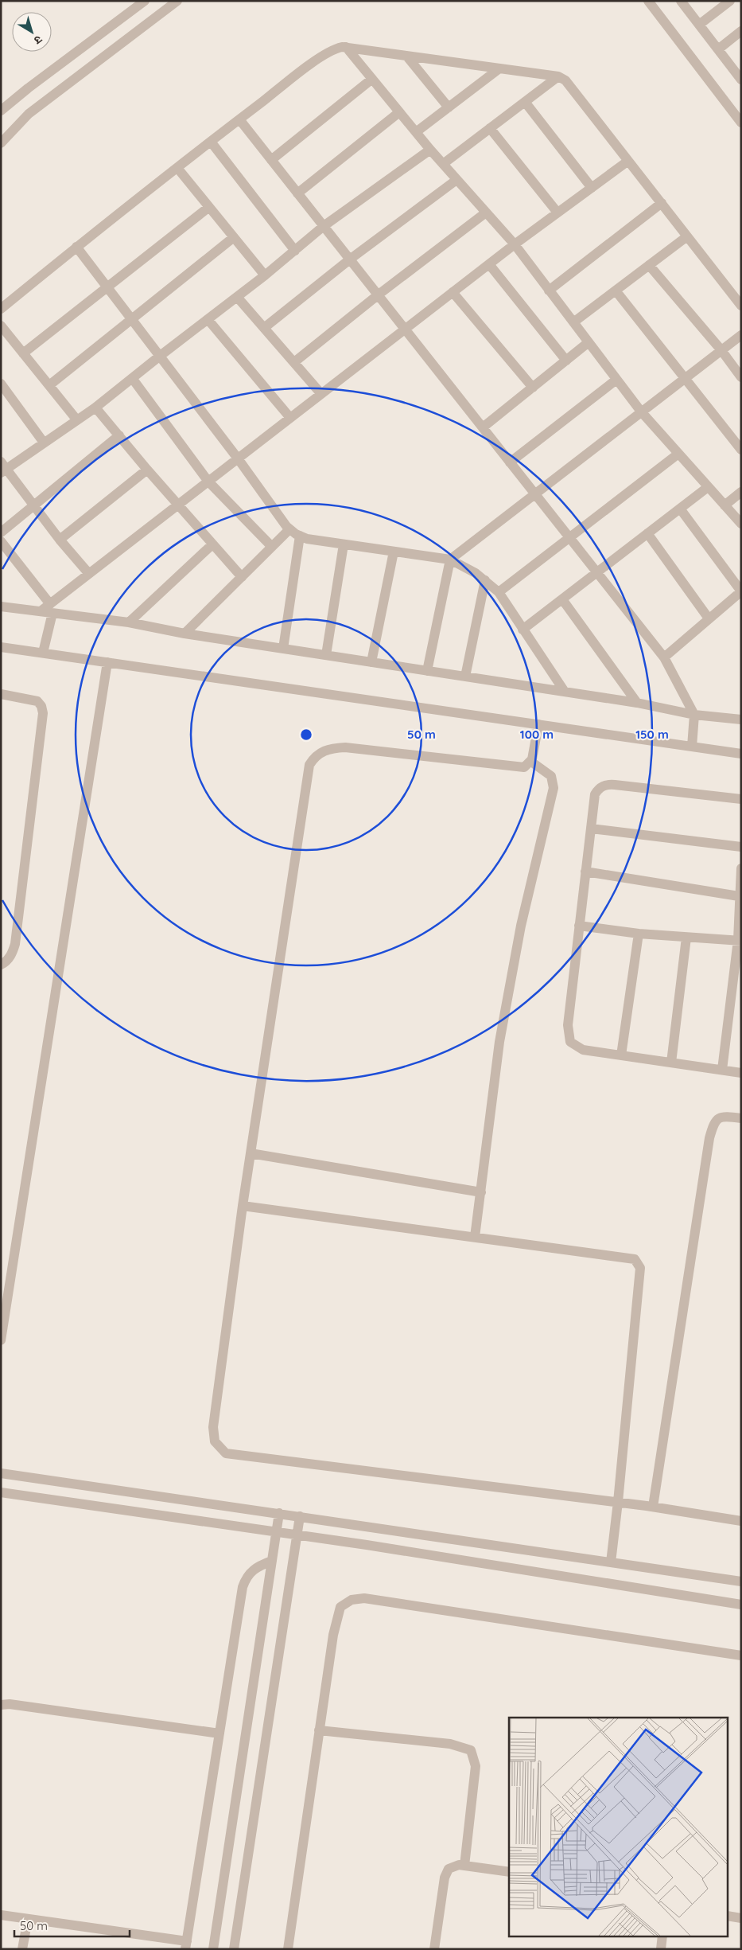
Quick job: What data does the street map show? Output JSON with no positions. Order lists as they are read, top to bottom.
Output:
{
  "scale_bar": "50 m",
  "north": "bottom right",
  "rings": ["50 m", "100 m", "150 m"]
}
